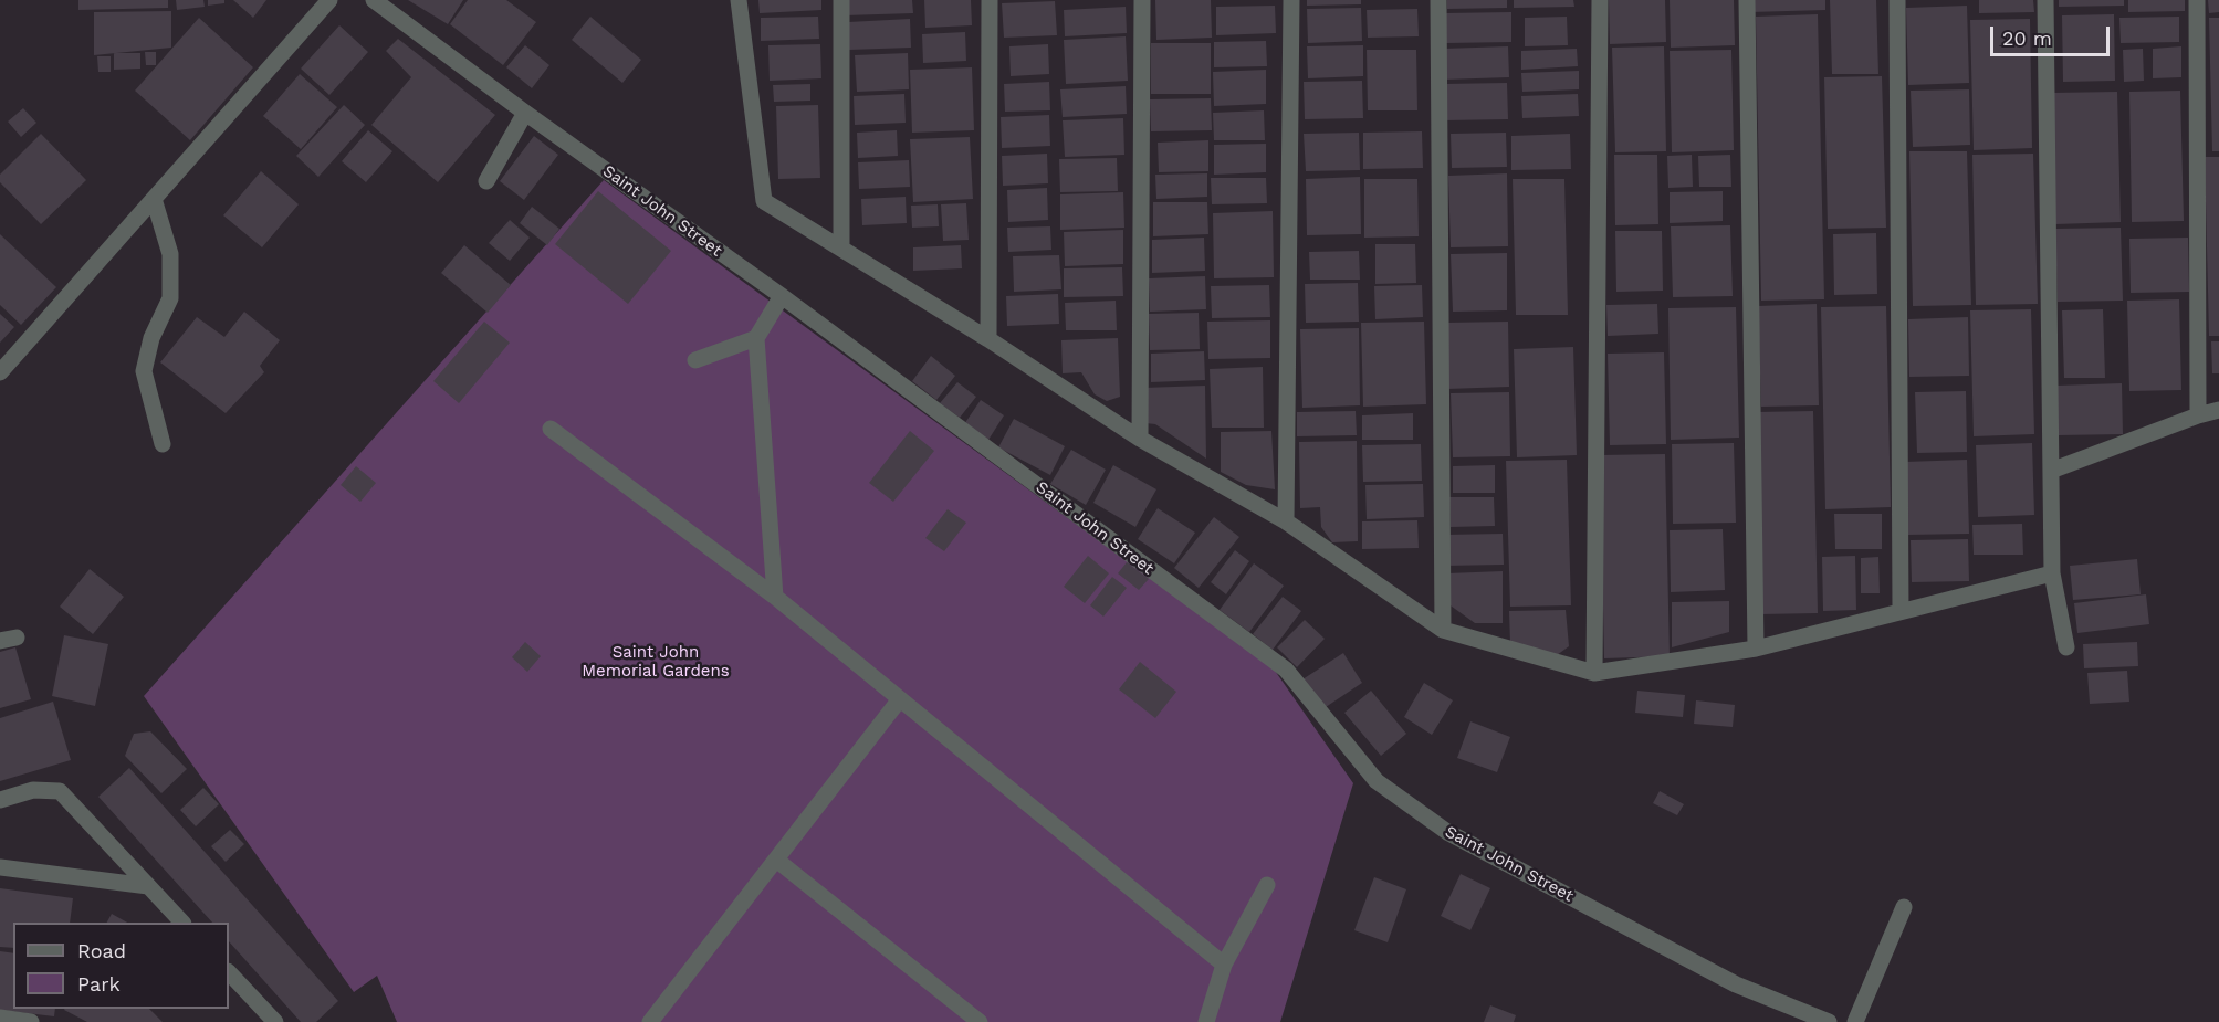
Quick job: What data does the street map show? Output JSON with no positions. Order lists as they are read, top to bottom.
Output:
{
  "streets": {
    "street": ["Saint John Street"]
  },
  "parks": ["Saint John Memorial Gardens"],
  "legend": ["Road", "Park"],
  "scale_bar": "20 m"
}
